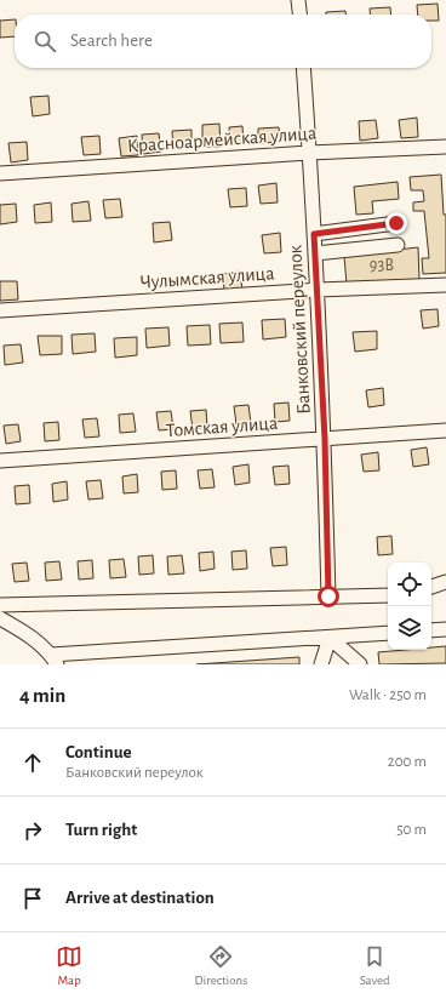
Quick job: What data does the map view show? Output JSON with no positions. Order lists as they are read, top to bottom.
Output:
{
  "streets": {
    "street": [
      "Красноармейская улица",
      "Чулымская улица",
      "Банковский переулок",
      "Томская улица"
    ]
  },
  "crossings": [
    ["Красноармейская улица", "Банковский переулок"],
    ["Чулымская улица", "Банковский переулок"],
    ["Банковский переулок", "Томская улица"]
  ],
  "house_numbers": ["93В"],
  "page": {
    "search": "Search here",
    "heading": ["4 min", "Walk · 250 m"],
    "list": [
      ["Continue", "Банковский переулок", "200 m"],
      ["Turn right", "50 m"],
      "Arrive at destination"
    ],
    "nav": ["Map", "Directions", "Saved"]
  }
}
